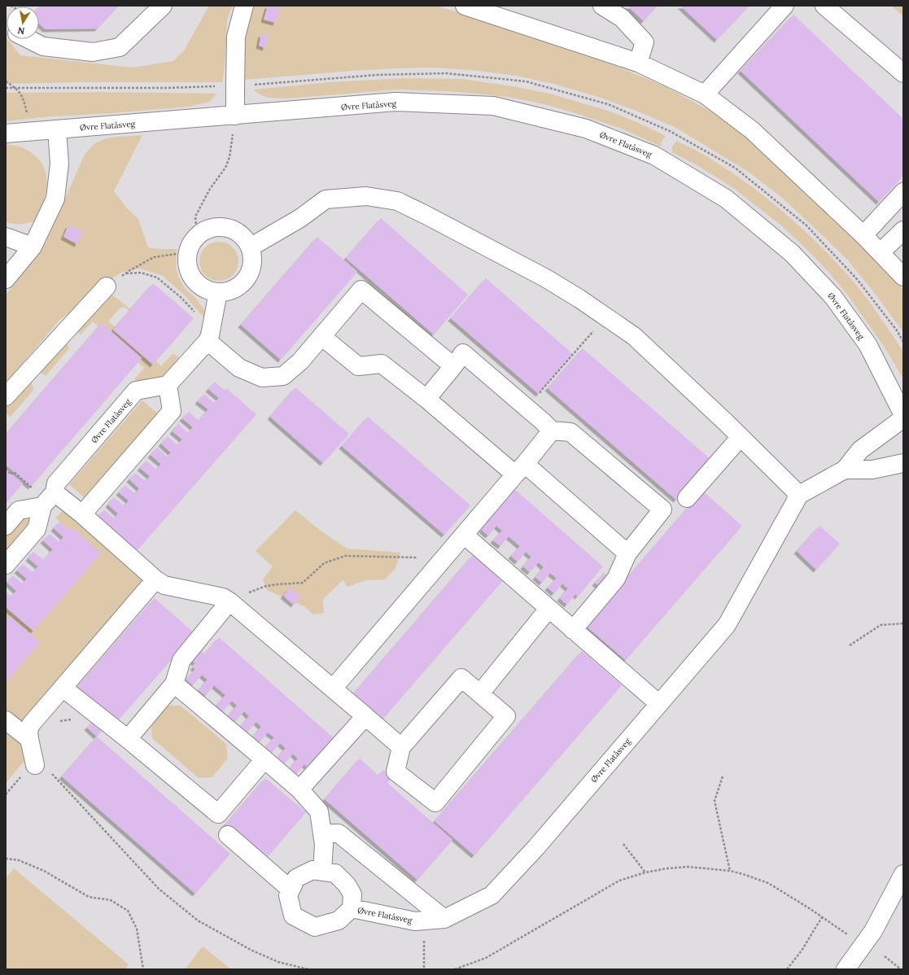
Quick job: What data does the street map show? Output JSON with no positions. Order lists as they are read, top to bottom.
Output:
{
  "streets": {
    "street": ["Øvre Flatåsveg"]
  },
  "north": "bottom"
}
